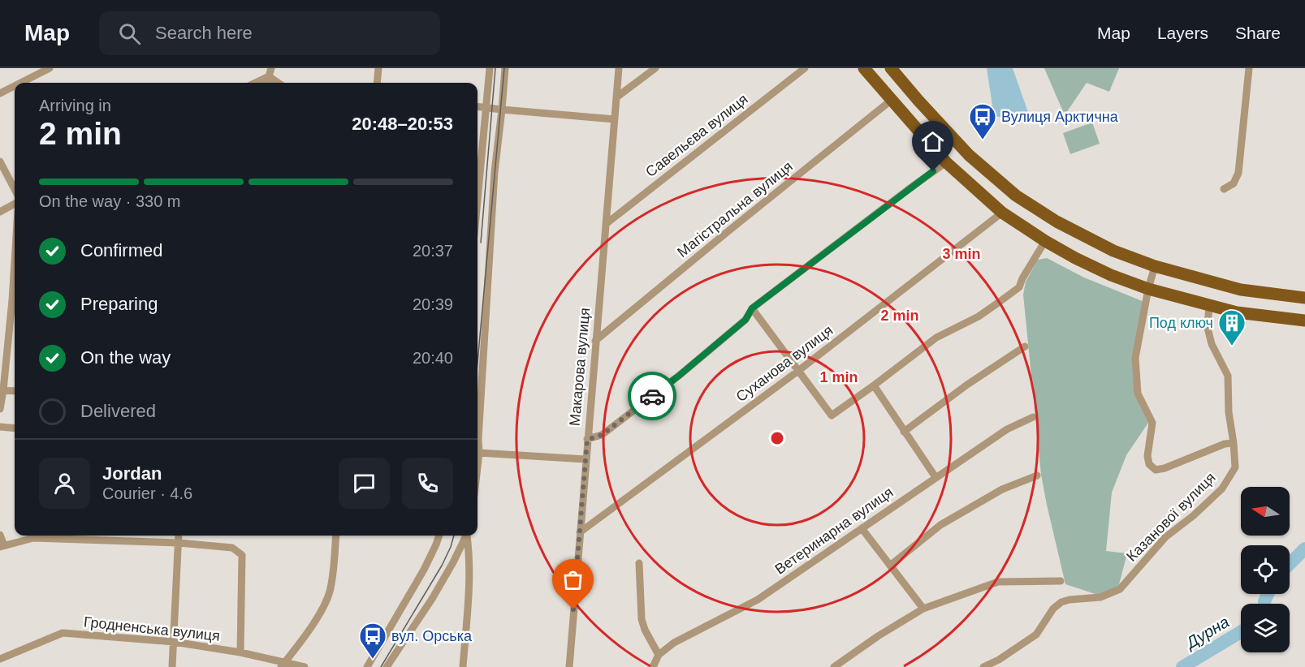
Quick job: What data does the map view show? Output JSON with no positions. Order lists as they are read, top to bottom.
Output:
{
  "streets": {
    "street": [
      "Савельєва вулиця",
      "Магістральна вулиця",
      "Суханова вулиця",
      "Макарова вулиця",
      "Казанової вулиця",
      "Ветеринарна вулиця",
      "Гродненська вулиця"
    ]
  },
  "crossings": [
    ["Савельєва вулиця", "Макарова вулиця"],
    ["Магістральна вулиця", "Макарова вулиця"],
    ["Суханова вулиця", "Макарова вулиця"]
  ],
  "water": ["Дурна"],
  "places": {
    "bus stop": ["Вулиця Арктична", "вул. Орська"],
    "building": ["Под ключ"]
  },
  "north": "left",
  "page": {
    "header": "Map",
    "search": "Search here",
    "nav": ["Map", "Layers", "Share"],
    "heading": ["2 min", "Arriving in", "20:48–20:53"],
    "panel": ["Jordan", "Courier · 4.6"],
    "bar": "On the way · 330 m",
    "list": [
      ["Confirmed", "20:37"],
      ["Preparing", "20:39"],
      ["On the way", "20:40"],
      "Delivered"
    ]
  },
  "rings": ["3 min", "2 min", "1 min"]
}
